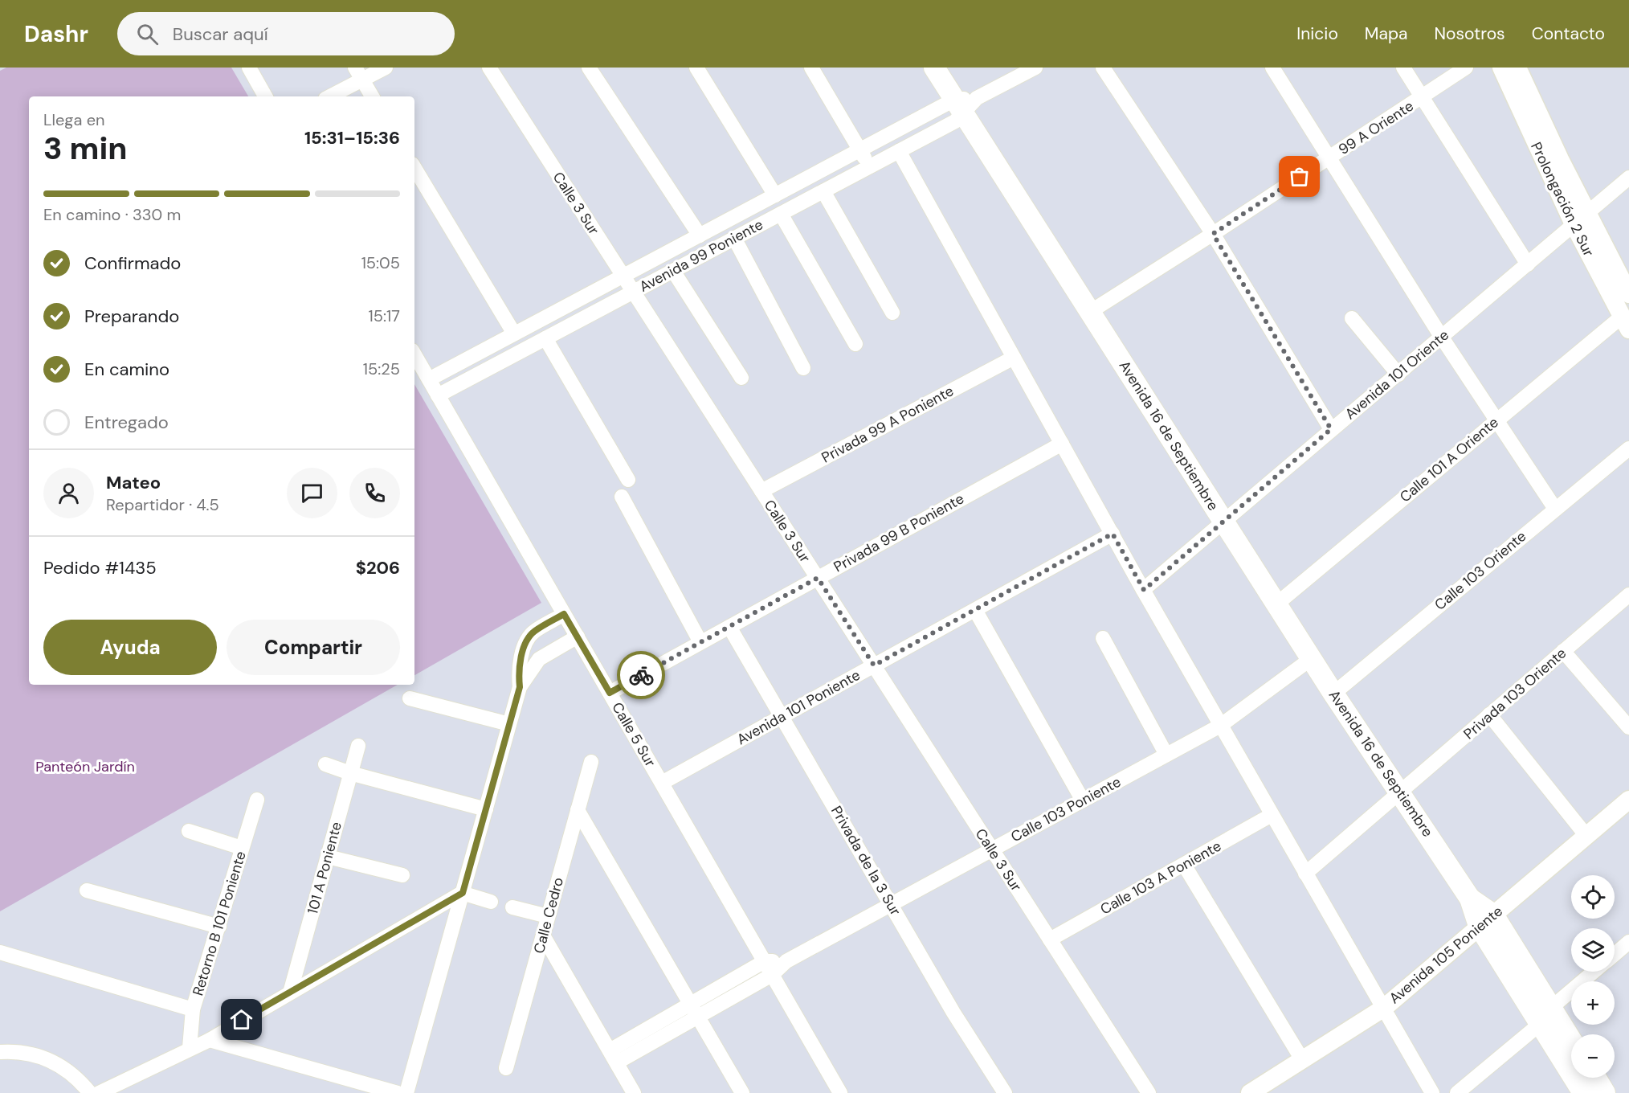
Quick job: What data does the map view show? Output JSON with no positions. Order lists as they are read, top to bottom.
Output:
{
  "streets": {
    "main road": ["Avenida 16 de Septiembre"],
    "street": [
      "99 A Oriente",
      "Prolongación 2 Sur",
      "Calle 3 Sur",
      "Avenida 99 Poniente",
      "Avenida 101 Oriente",
      "Privada 99 A Poniente",
      "Calle 101 A Oriente",
      "Privada 99 B Poniente",
      "Calle 103 Oriente",
      "Privada 103 Oriente",
      "Avenida 101 Poniente",
      "Calle 5 Sur",
      "Calle 103 Poniente",
      "Privada de la 3 Sur",
      "101 A Poniente",
      "Calle 103 A Poniente",
      "Calle Cedro",
      "Retorno B 101 Poniente",
      "Avenida 105 Poniente"
    ]
  },
  "crossings": [
    ["99 A Oriente", "Avenida 16 de Septiembre"],
    ["Prolongación 2 Sur", "Avenida 101 Oriente"],
    ["Prolongación 2 Sur", "Calle 101 A Oriente"],
    ["Calle 3 Sur", "Avenida 99 Poniente"],
    ["Calle 3 Sur", "Privada 99 A Poniente"],
    ["Calle 3 Sur", "Privada 99 B Poniente"],
    ["Calle 3 Sur", "Avenida 101 Poniente"],
    ["Calle 3 Sur", "Calle 103 Poniente"],
    ["Calle 3 Sur", "Calle 103 A Poniente"],
    ["Avenida 99 Poniente", "Avenida 16 de Septiembre"],
    ["Avenida 99 Poniente", "Calle 5 Sur"],
    ["Avenida 101 Oriente", "Avenida 16 de Septiembre"],
    ["Avenida 16 de Septiembre", "Calle 101 A Oriente"],
    ["Avenida 16 de Septiembre", "Calle 103 Oriente"],
    ["Avenida 16 de Septiembre", "Privada 103 Oriente"],
    ["Avenida 16 de Septiembre", "Calle 103 Poniente"],
    ["Avenida 16 de Septiembre", "Avenida 105 Poniente"],
    ["Privada 99 B Poniente", "Calle 5 Sur"],
    ["Privada 99 B Poniente", "Privada de la 3 Sur"],
    ["Avenida 101 Poniente", "Calle 5 Sur"],
    ["Avenida 101 Poniente", "Privada de la 3 Sur"],
    ["Calle 5 Sur", "Calle 103 Poniente"],
    ["Calle 103 Poniente", "Privada de la 3 Sur"]
  ],
  "parks": ["Panteón Jardín"],
  "page": {
    "header": "Dashr",
    "search": "Buscar aquí",
    "nav": [
      "Inicio",
      "Mapa",
      "Nosotros",
      "Contacto"
    ],
    "heading": ["3 min", "Llega en", "15:31–15:36"],
    "panel": [
      "Mateo",
      "Repartidor · 4.5",
      "Pedido #1435",
      "$206"
    ],
    "bar": "En camino · 330 m",
    "list": [
      ["Confirmado", "15:05"],
      ["Preparando", "15:17"],
      ["En camino", "15:25"],
      "Entregado"
    ],
    "buttons": ["Ayuda", "Compartir"],
    "map_buttons": ["+", "−"]
  }
}
